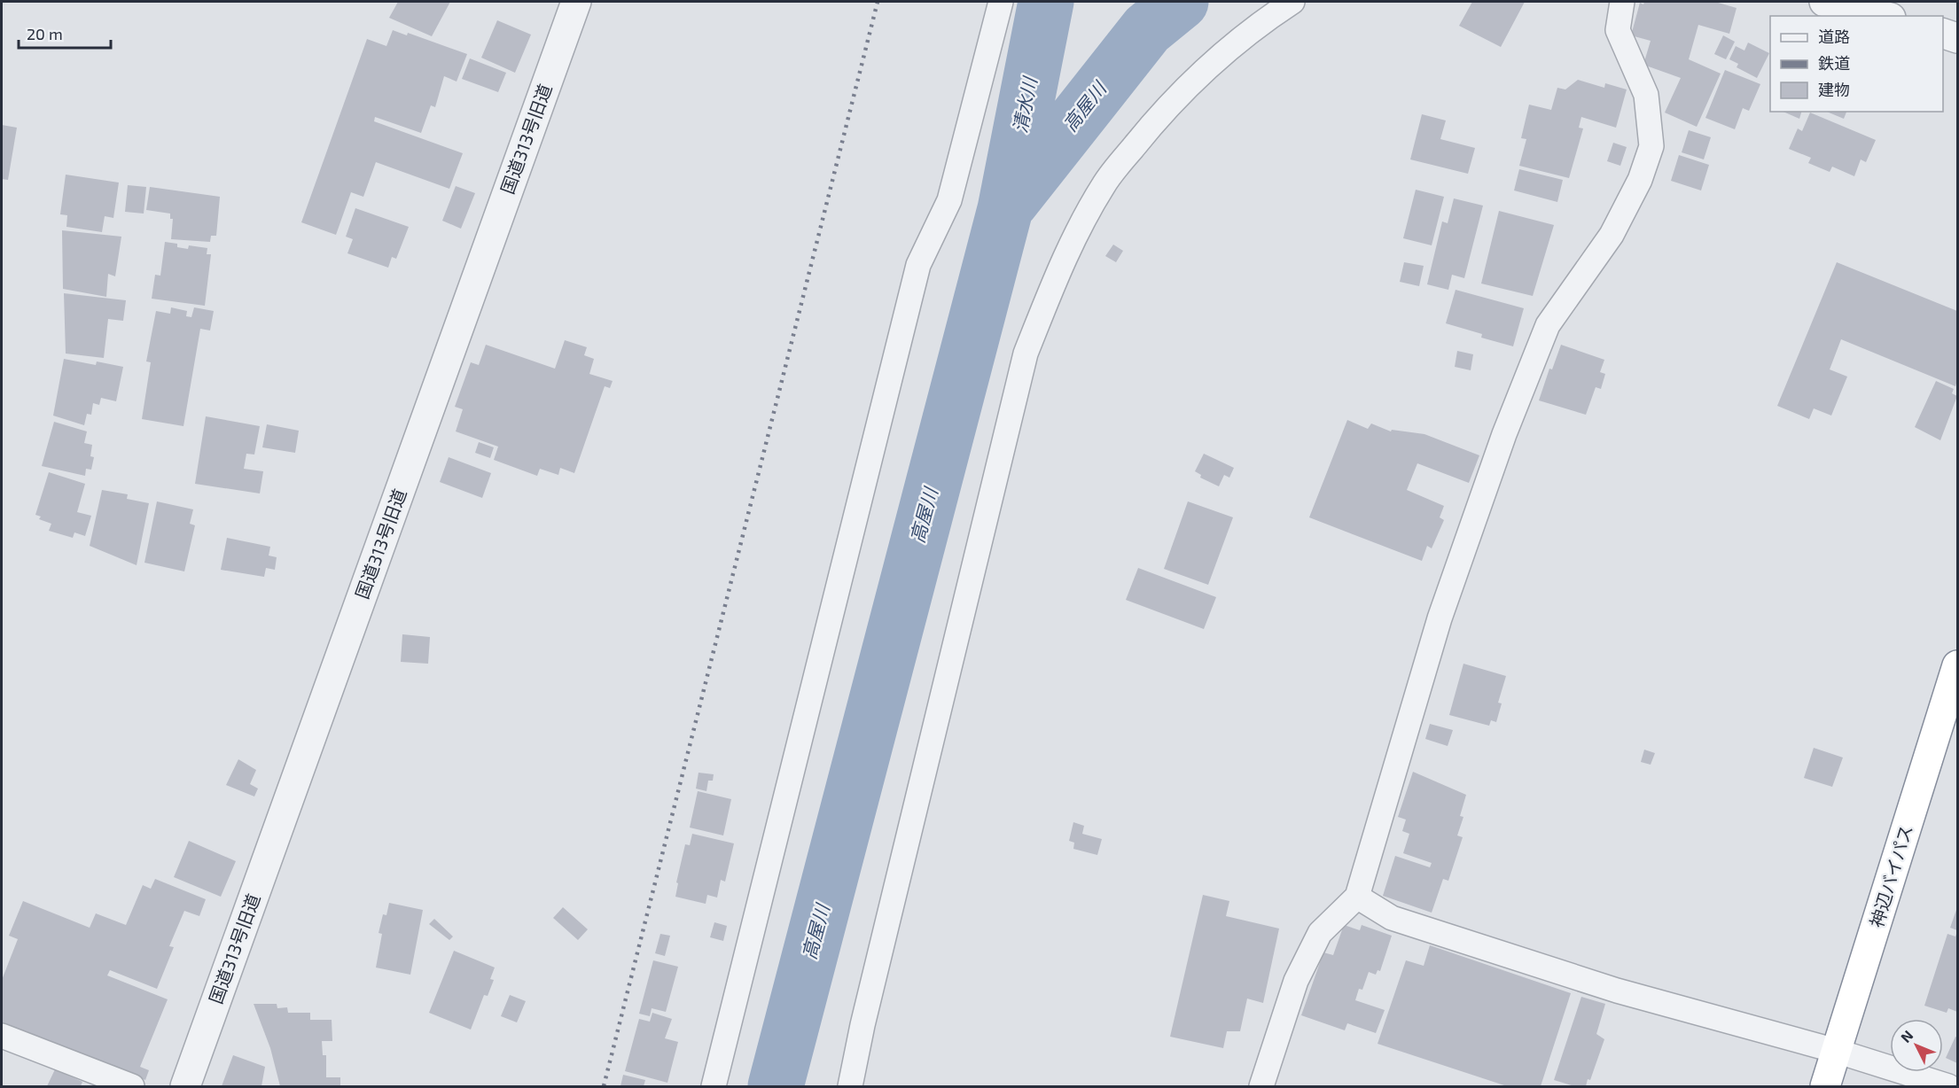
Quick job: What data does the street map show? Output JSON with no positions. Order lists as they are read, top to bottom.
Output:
{
  "streets": {
    "highway": ["神辺バイパス"],
    "street": ["国道313号旧道"]
  },
  "water": ["清水川", "高屋川"],
  "legend": ["道路", "鉄道", "建物"],
  "scale_bar": "20 m",
  "north": "top left"
}
